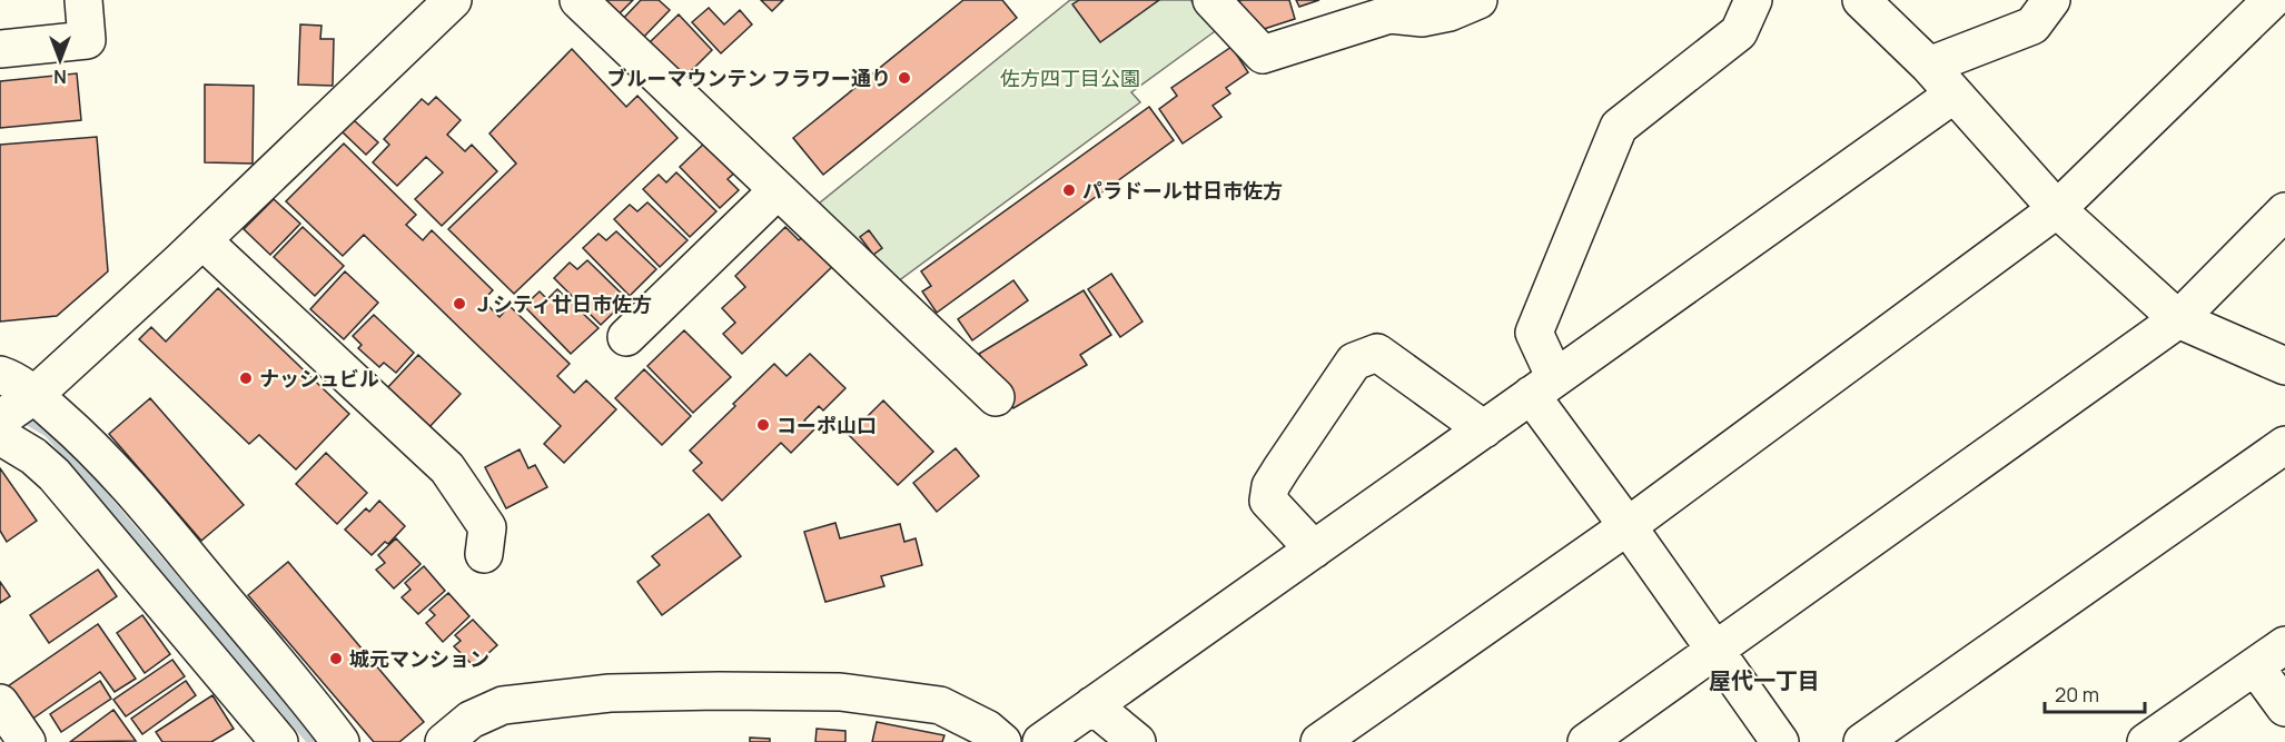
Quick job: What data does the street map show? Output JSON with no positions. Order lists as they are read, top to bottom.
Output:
{
  "districts": ["屋代一丁目"],
  "parks": ["佐方四丁目公園"],
  "places": [
    "ブルーマウンテン フラワー通り",
    "パラドール廿日市佐方",
    "Ｊシティ廿日市佐方",
    "ナッシュビル",
    "コーポ山口",
    "城元マンション"
  ],
  "scale_bar": "20 m",
  "north": "bottom"
}
